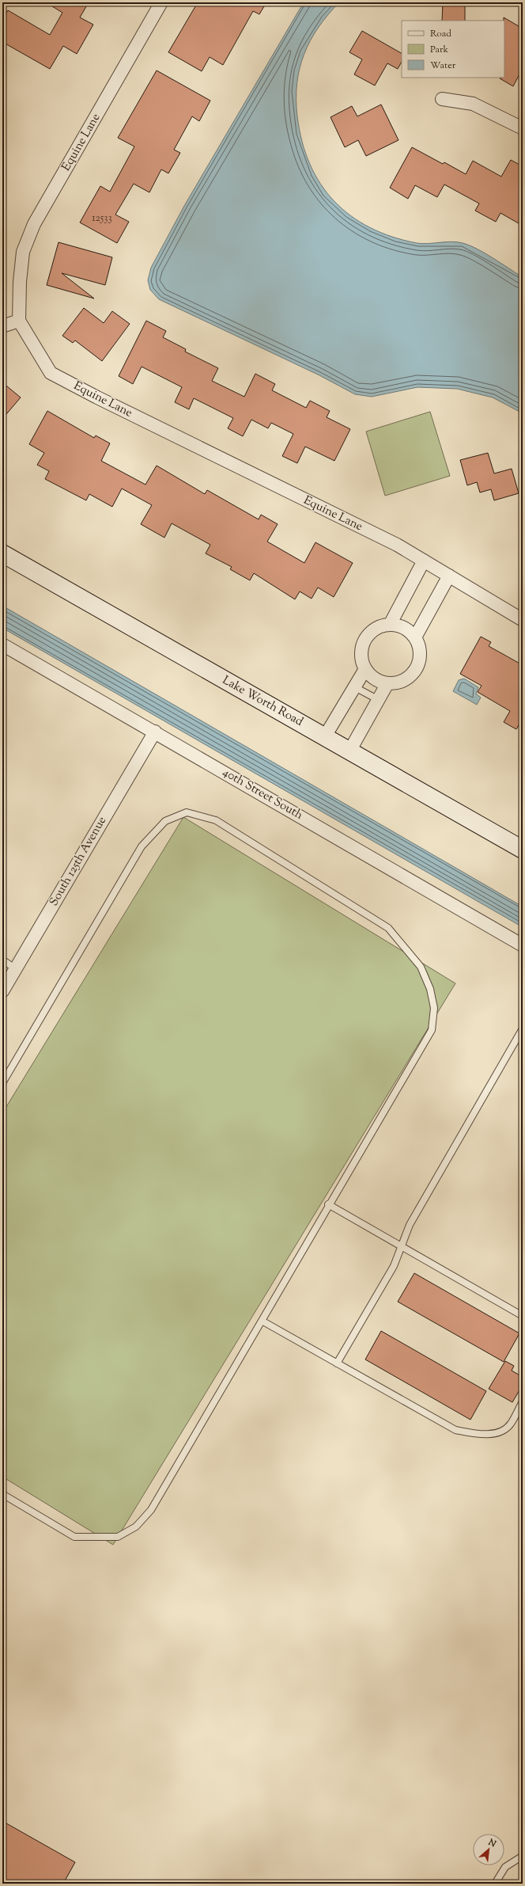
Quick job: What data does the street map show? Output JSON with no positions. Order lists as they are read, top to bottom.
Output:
{
  "streets": {
    "street": [
      "Equine Lane",
      "Lake Worth Road",
      "40th Street South",
      "South 125th Avenue"
    ]
  },
  "crossings": [
    ["40th Street South", "South 125th Avenue"]
  ],
  "house_numbers": ["12533"],
  "legend": ["Road", "Park", "Water"],
  "north": "top right"
}
